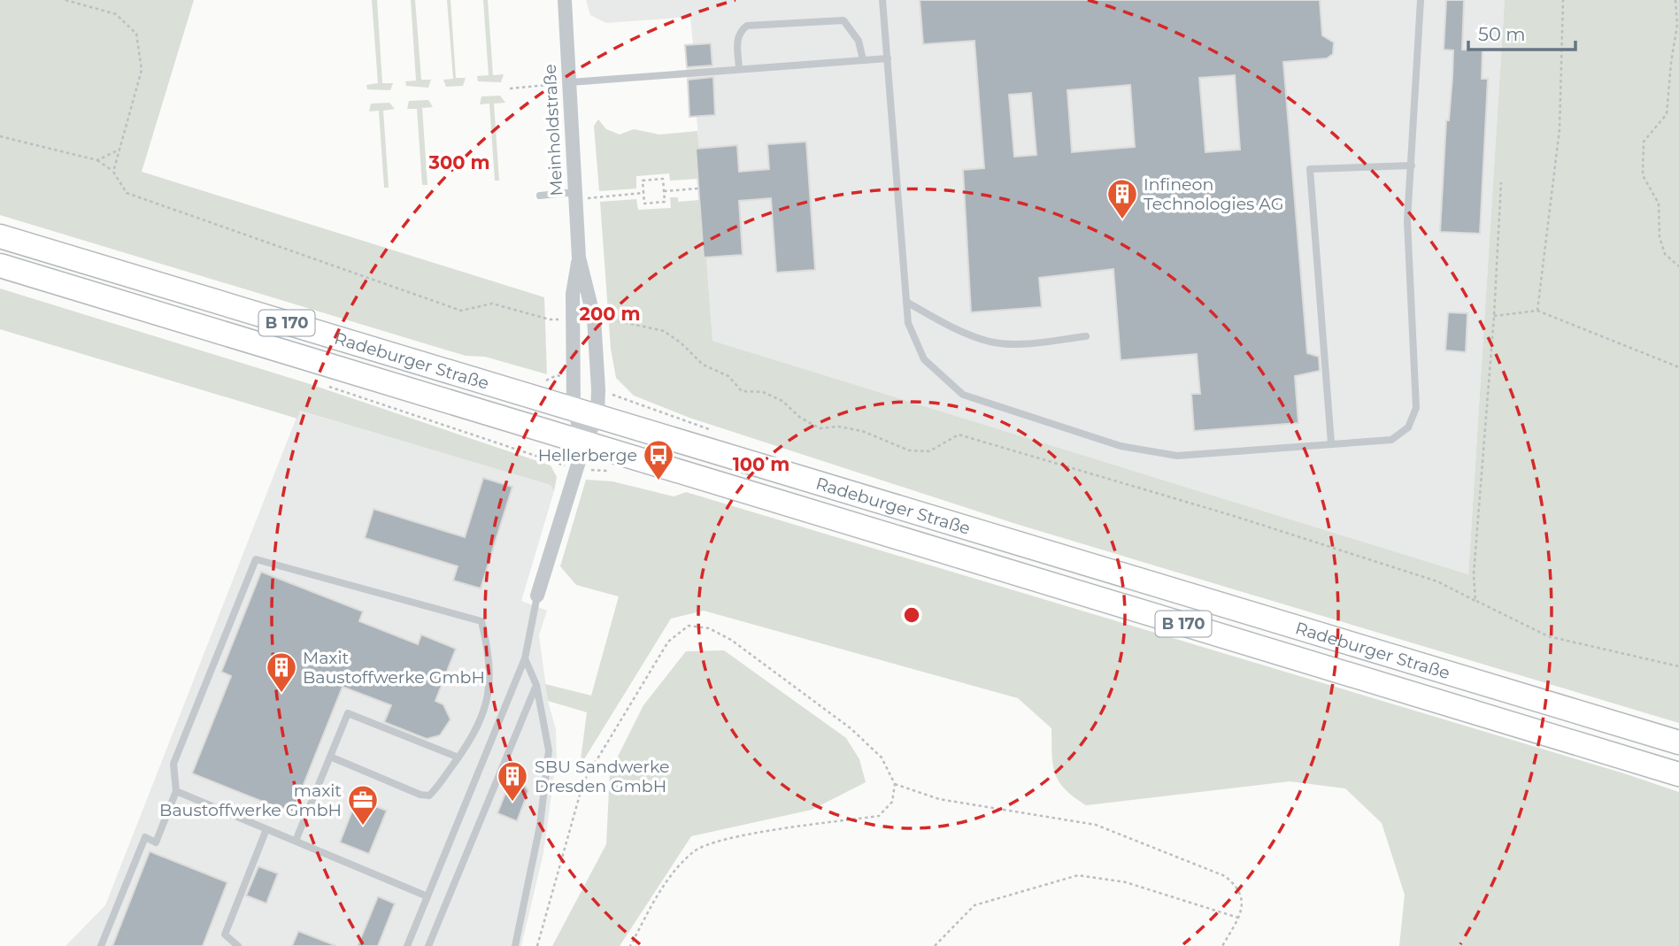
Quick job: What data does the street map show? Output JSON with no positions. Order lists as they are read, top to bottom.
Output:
{
  "streets": {
    "main road": ["B 170", "Radeburger Straße"],
    "street": ["Meinholdstraße"]
  },
  "crossings": [
    ["Meinholdstraße", "Radeburger Straße"]
  ],
  "places": {
    "building": ["Infineon Technologies AG", "Maxit Baustoffwerke GmbH", "SBU Sandwerke Dresden GmbH"],
    "bus stop": ["Hellerberge"],
    "office": ["maxit Baustoffwerke GmbH"]
  },
  "scale_bar": "50 m",
  "rings": ["300 m", "200 m", "100 m"]
}
